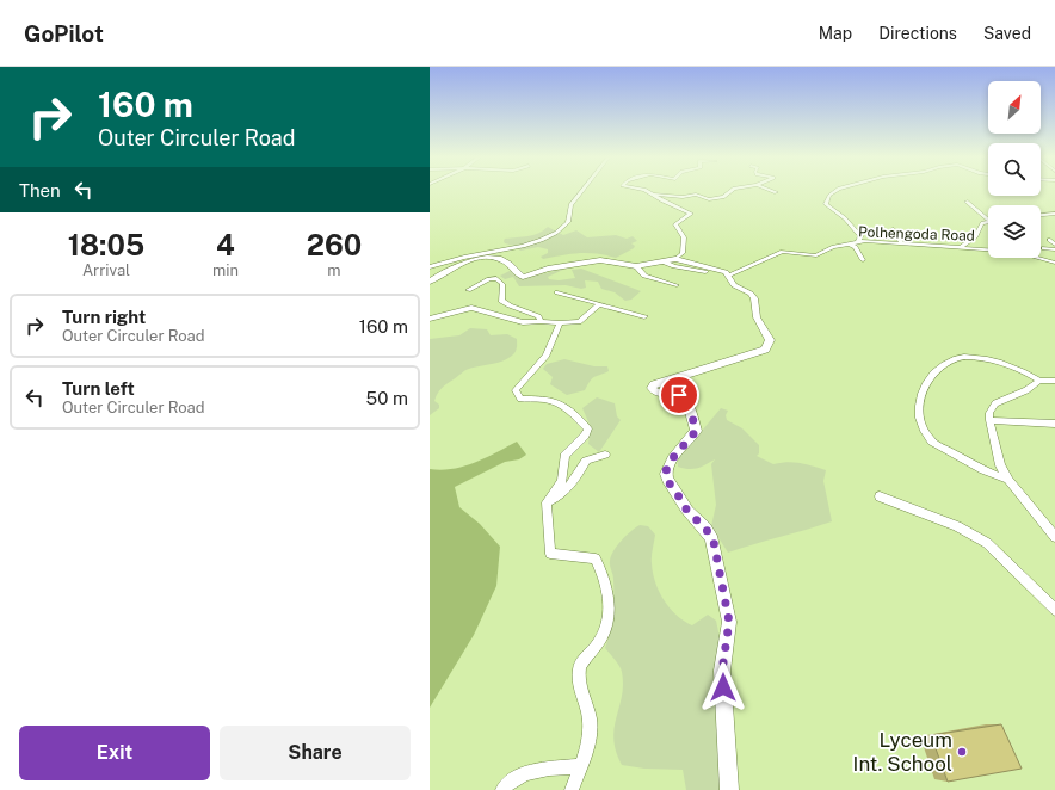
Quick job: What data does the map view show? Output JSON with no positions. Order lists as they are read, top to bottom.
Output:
{
  "streets": {
    "street": ["Polhengoda Road"]
  },
  "places": ["Lyceum Int. School"],
  "north": "top right",
  "page": {
    "header": "GoPilot",
    "nav": ["Map", "Directions", "Saved"],
    "turn": ["160 m", "Outer Circuler Road"],
    "then": "Then",
    "eta": [
      "18:05",
      "Arrival",
      "4",
      "min",
      "260",
      "m"
    ],
    "list": [
      {
        "name": "Turn right",
        "note": "Outer Circuler Road",
        "value": "160 m"
      },
      {
        "name": "Turn left",
        "note": "Outer Circuler Road",
        "value": "50 m"
      }
    ],
    "buttons": ["Exit", "Share"]
  }
}
